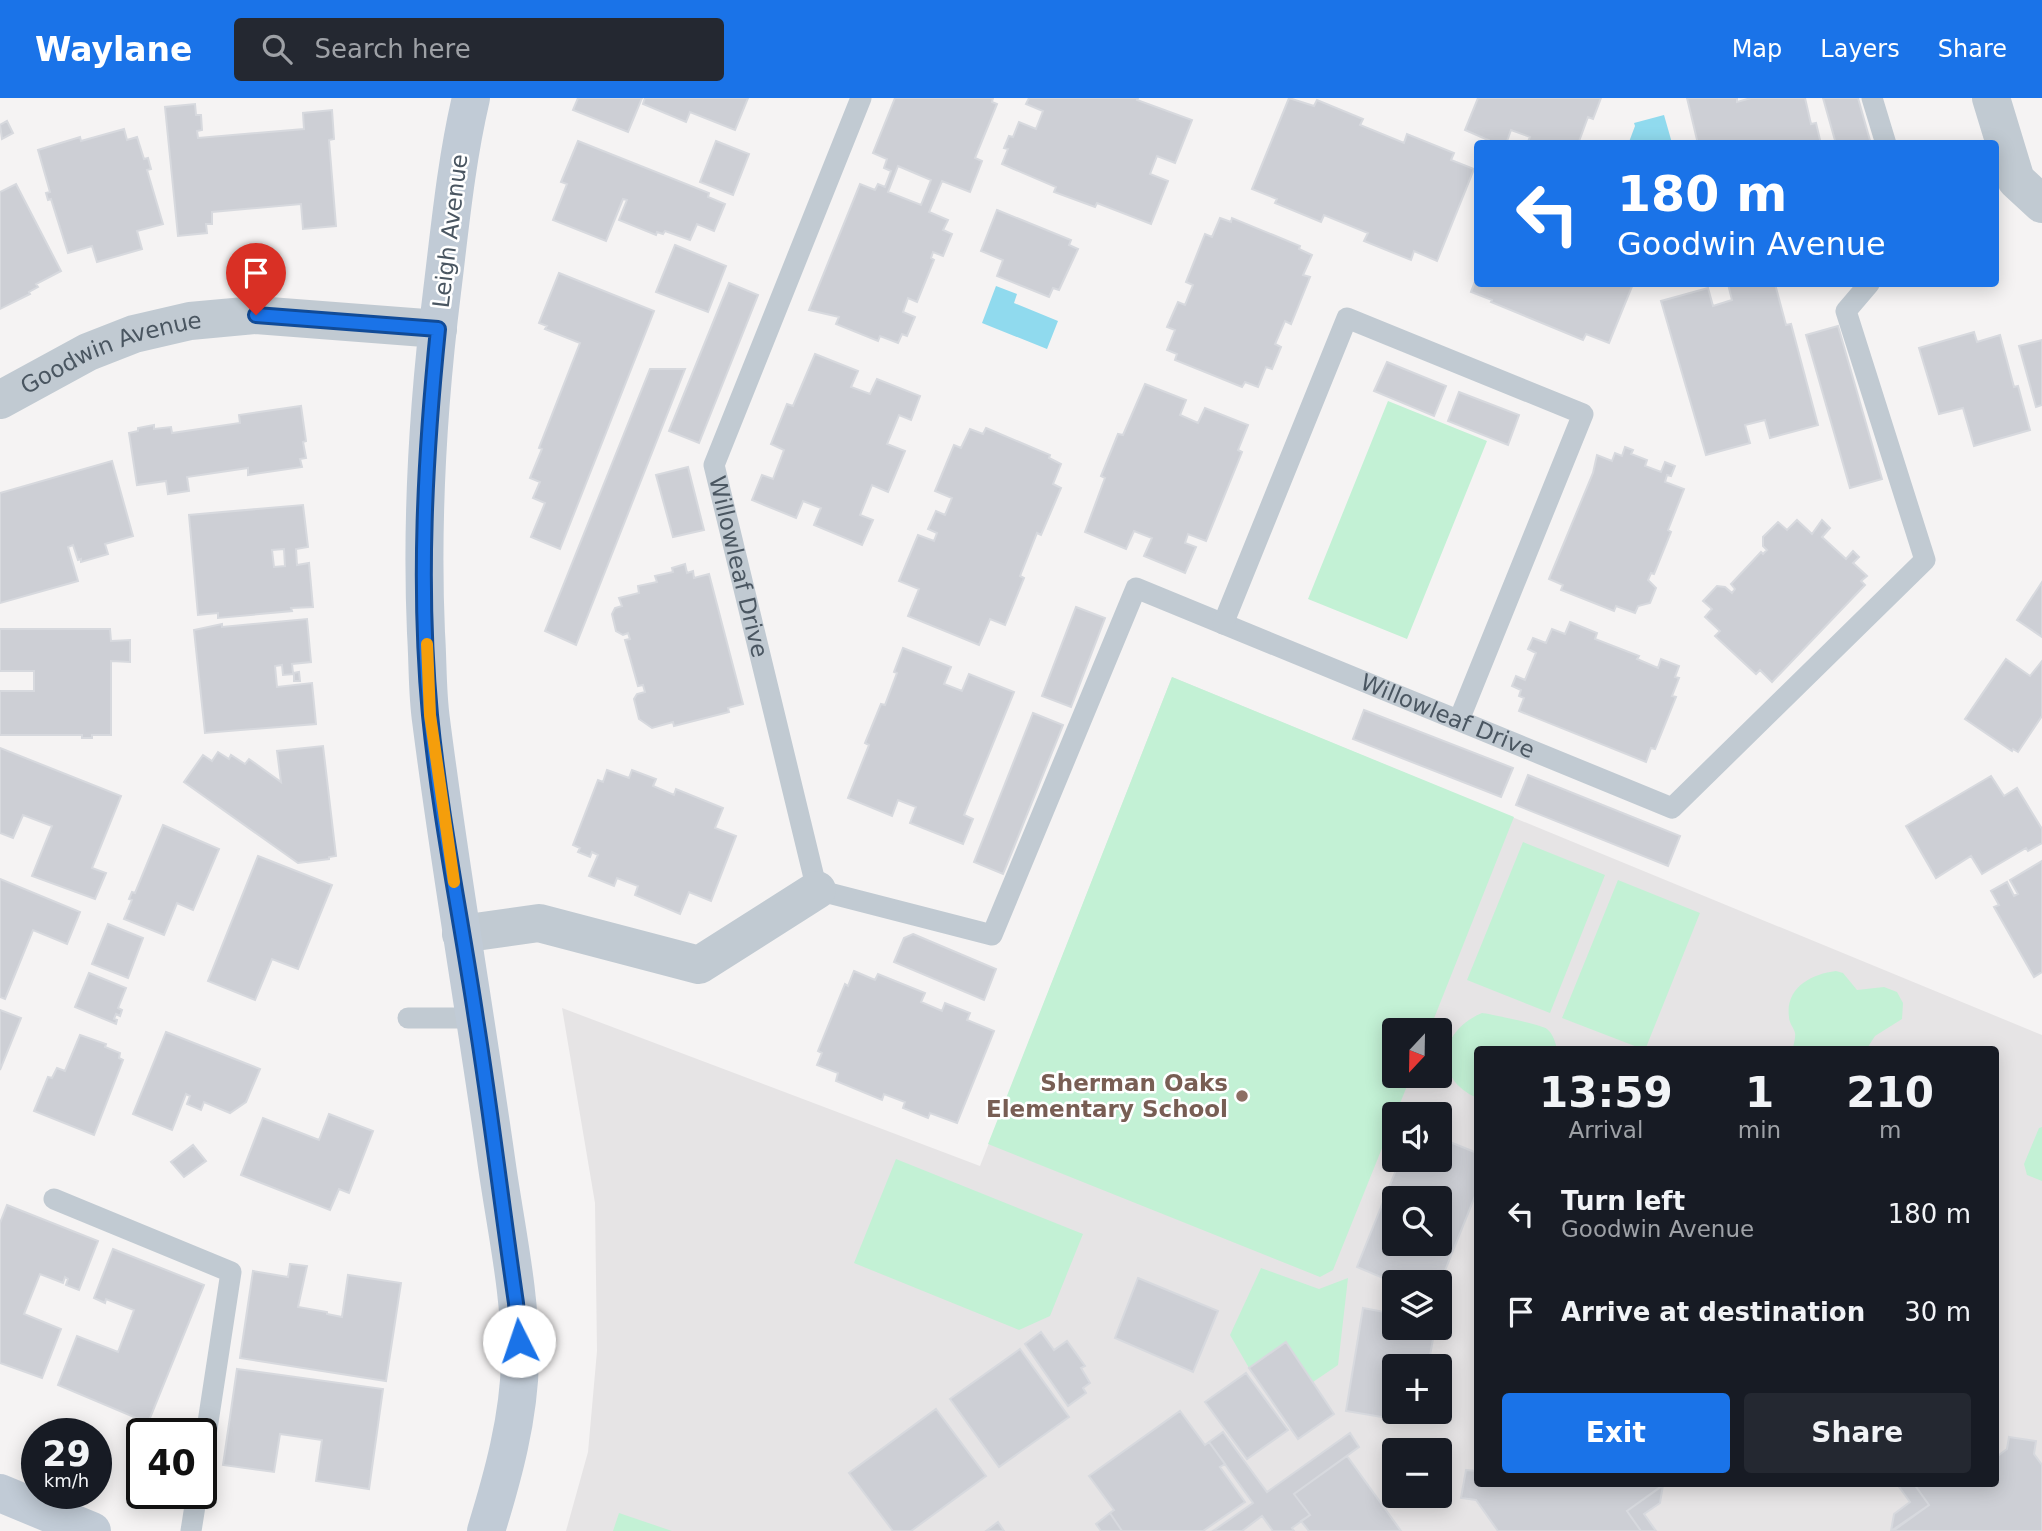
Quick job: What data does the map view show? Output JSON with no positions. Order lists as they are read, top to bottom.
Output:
{
  "streets": {
    "street": ["Leigh Avenue", "Goodwin Avenue"],
    "lane": ["Willowleaf Drive"]
  },
  "crossings": [
    ["Leigh Avenue", "Goodwin Avenue"]
  ],
  "places": ["Sherman Oaks Elementary School"],
  "north": "bottom",
  "page": {
    "header": "Waylane",
    "search": "Search here",
    "nav": ["Map", "Layers", "Share"],
    "turn": ["180 m", "Goodwin Avenue"],
    "map_buttons": ["+", "−"],
    "eta": [
      "13:59",
      "Arrival",
      "1",
      "min",
      "210",
      "m"
    ],
    "list": [
      {
        "name": "Turn left",
        "note": "Goodwin Avenue",
        "value": "180 m"
      },
      {
        "name": "Arrive at destination",
        "value": "30 m"
      }
    ],
    "buttons": ["Exit", "Share"],
    "speed": "29 km/h",
    "limit": "40"
  }
}
